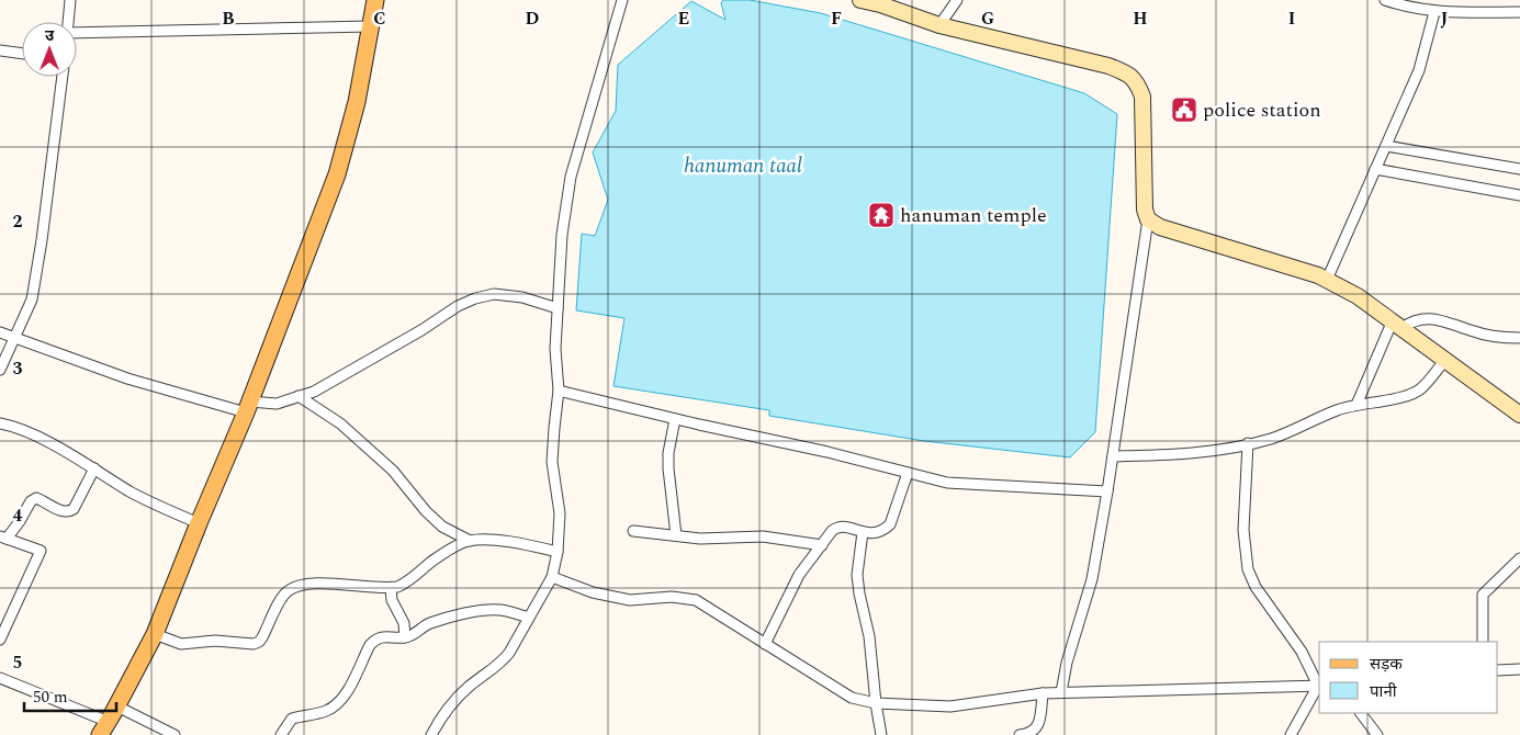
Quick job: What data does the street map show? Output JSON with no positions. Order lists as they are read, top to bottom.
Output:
{
  "water": ["hanuman taal"],
  "places": {
    "public building": ["police station"],
    "temple": ["hanuman temple"]
  },
  "legend": ["सड़क", "पानी"],
  "scale_bar": "50 m",
  "north": "top",
  "grid": {
    "columns": [
      "B",
      "C",
      "D",
      "E",
      "F",
      "G",
      "H",
      "I",
      "J"
    ],
    "rows": [
      "2",
      "3",
      "4",
      "5"
    ]
  }
}
